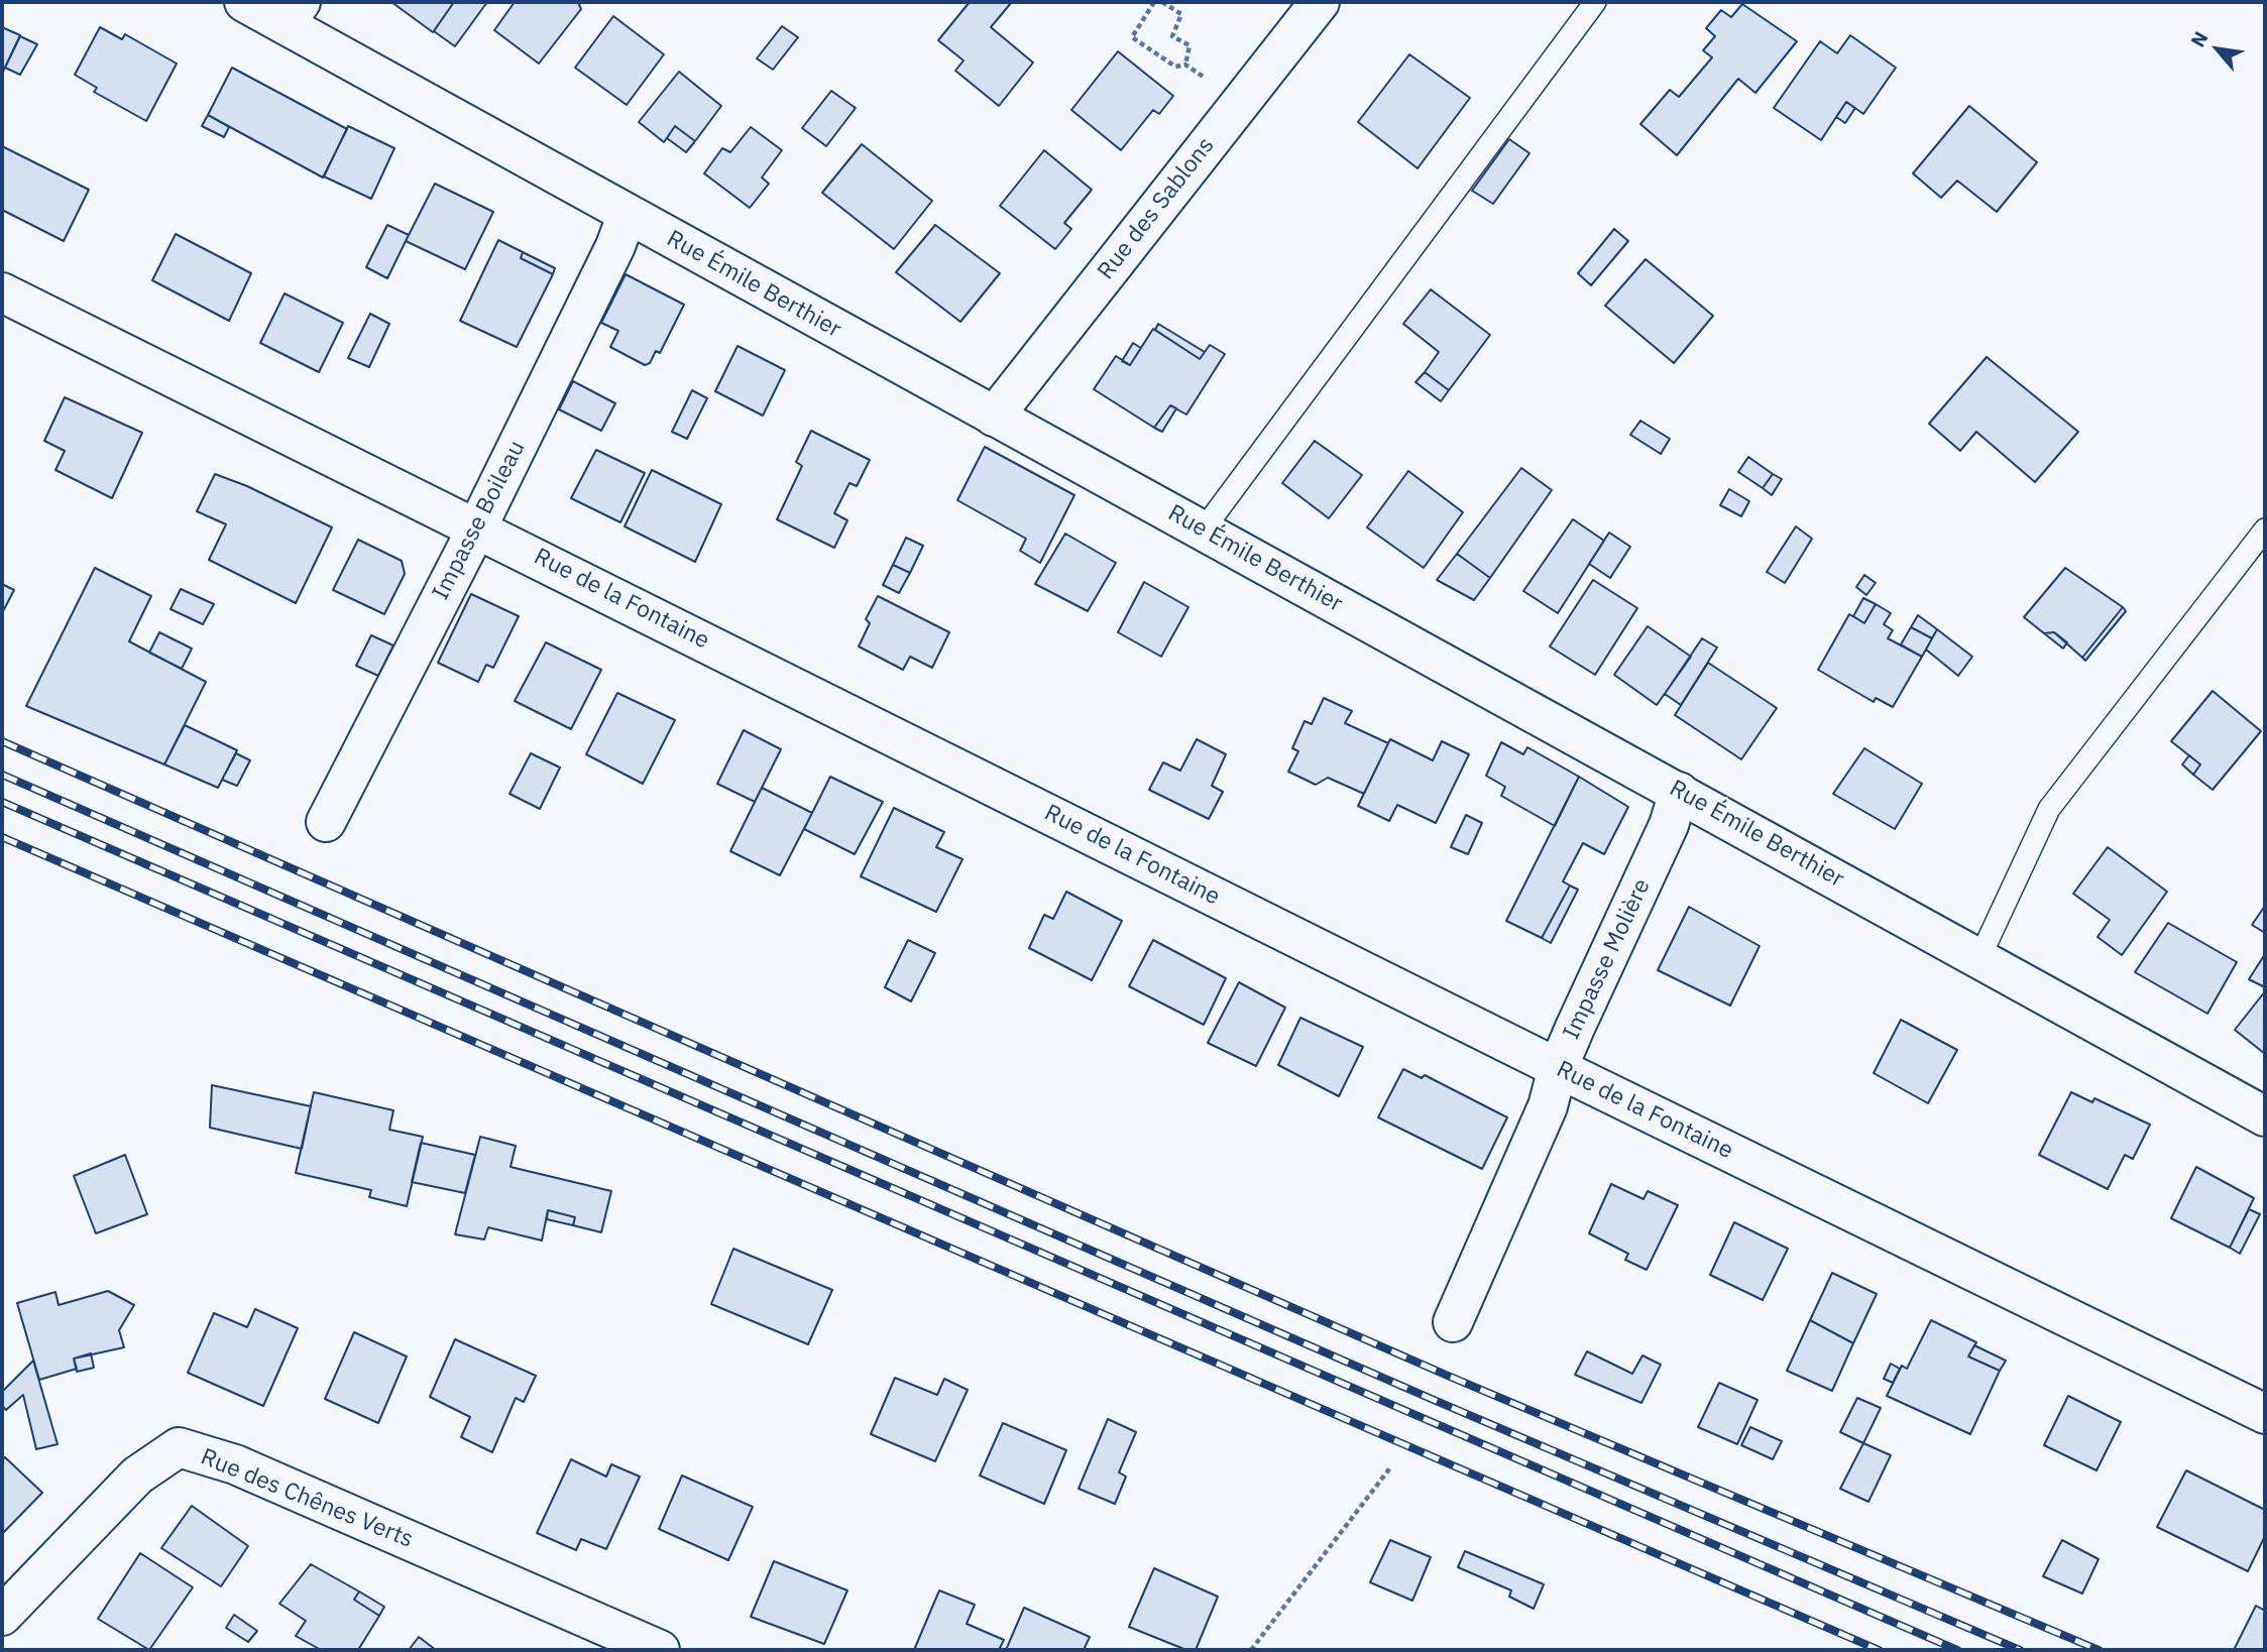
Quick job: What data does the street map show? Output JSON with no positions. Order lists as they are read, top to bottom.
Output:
{
  "streets": {
    "street": [
      "Rue des Sablons",
      "Rue Émile Berthier",
      "Impasse Boileau",
      "Rue de la Fontaine",
      "Impasse Molière",
      "Rue des Chênes Verts"
    ]
  },
  "crossings": [
    ["Rue des Sablons", "Rue Émile Berthier"],
    ["Rue Émile Berthier", "Impasse Boileau"],
    ["Rue Émile Berthier", "Impasse Molière"],
    ["Impasse Boileau", "Rue de la Fontaine"],
    ["Rue de la Fontaine", "Impasse Molière"]
  ],
  "north": "top left"
}
